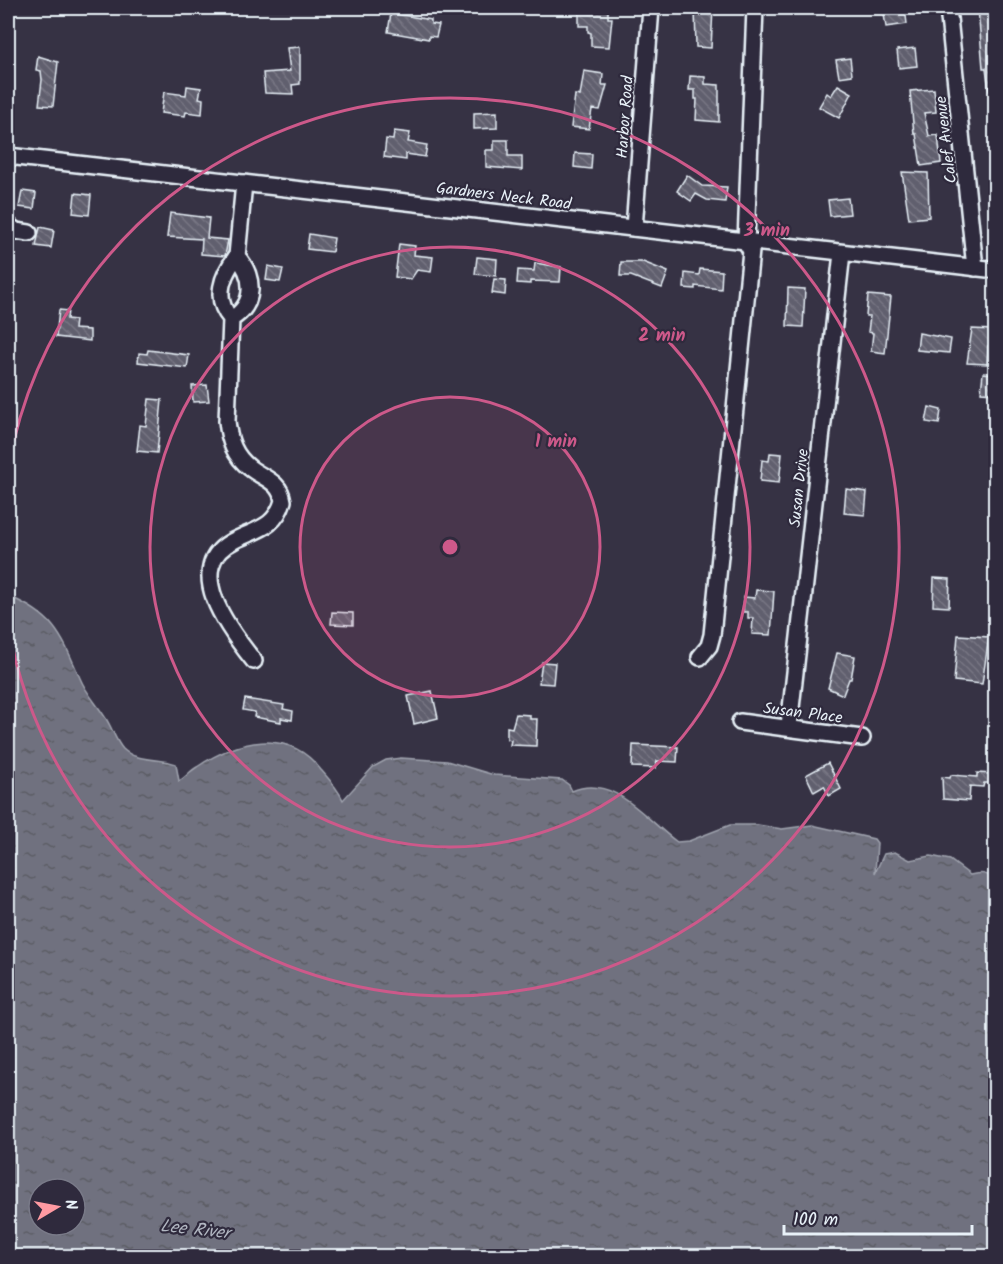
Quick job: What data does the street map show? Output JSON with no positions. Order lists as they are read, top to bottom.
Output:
{
  "streets": {
    "street": [
      "Harbor Road",
      "Calef Avenue",
      "Gardners Neck Road",
      "Susan Drive",
      "Susan Place"
    ]
  },
  "crossings": [
    ["Harbor Road", "Gardners Neck Road"],
    ["Calef Avenue", "Gardners Neck Road"],
    ["Gardners Neck Road", "Susan Drive"],
    ["Susan Drive", "Susan Place"]
  ],
  "water": ["Lee River"],
  "scale_bar": "100 m",
  "north": "right",
  "rings": ["3 min", "2 min", "1 min"]
}
